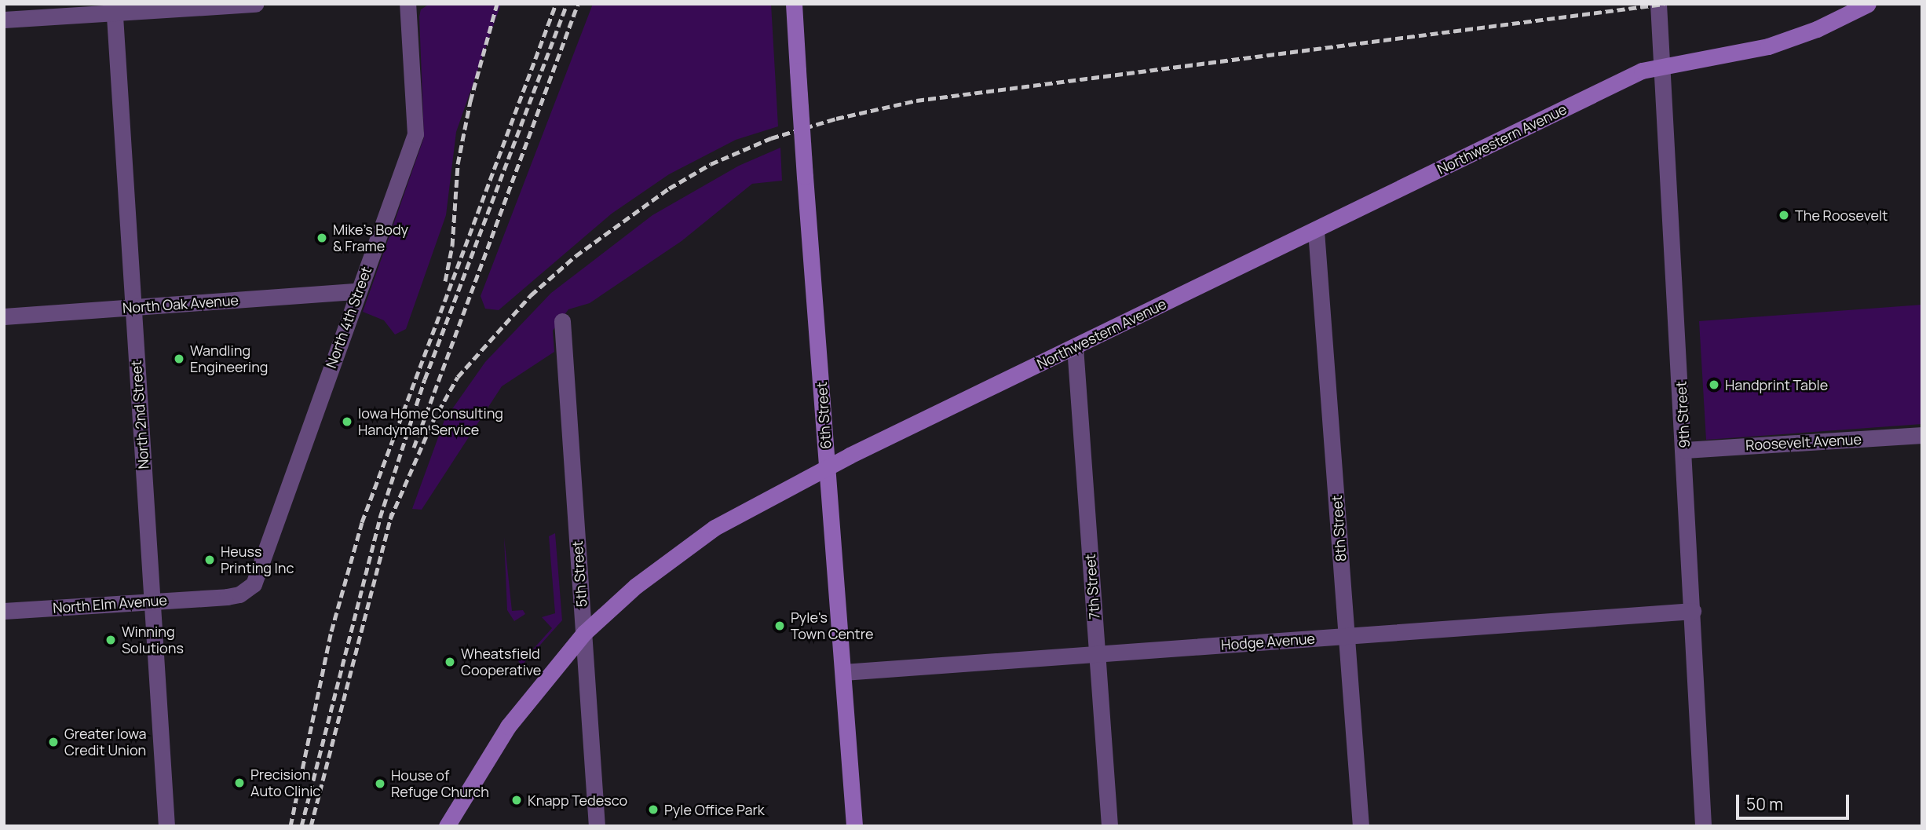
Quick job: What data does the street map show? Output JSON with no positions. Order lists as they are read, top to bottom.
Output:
{
  "streets": {
    "street": [
      "Northwestern Avenue",
      "North Oak Avenue",
      "North 4th Street",
      "North 2nd Street",
      "9th Street",
      "6th Street",
      "Roosevelt Avenue",
      "8th Street",
      "5th Street",
      "7th Street",
      "North Elm Avenue",
      "Hodge Avenue"
    ]
  },
  "crossings": [
    ["Northwestern Avenue", "9th Street"],
    ["Northwestern Avenue", "6th Street"],
    ["Northwestern Avenue", "8th Street"],
    ["Northwestern Avenue", "5th Street"],
    ["Northwestern Avenue", "7th Street"],
    ["North Oak Avenue", "North 4th Street"],
    ["North Oak Avenue", "North 2nd Street"],
    ["North 4th Street", "North Elm Avenue"],
    ["North 2nd Street", "North Elm Avenue"],
    ["9th Street", "Roosevelt Avenue"],
    ["9th Street", "Hodge Avenue"],
    ["6th Street", "Hodge Avenue"],
    ["8th Street", "Hodge Avenue"],
    ["7th Street", "Hodge Avenue"]
  ],
  "places": [
    "The Roosevelt",
    "Mike's Body & Frame",
    "Wandling Engineering",
    "Handprint Table",
    "Iowa Home Consulting Handyman Service",
    "Heuss Printing Inc",
    "Pyle's Town Centre",
    "Winning Solutions",
    "Wheatsfield Cooperative",
    "Greater Iowa Credit Union",
    "Precision Auto Clinic",
    "House of Refuge Church",
    "Knapp Tedesco",
    "Pyle Office Park"
  ],
  "scale_bar": "50 m"
}
